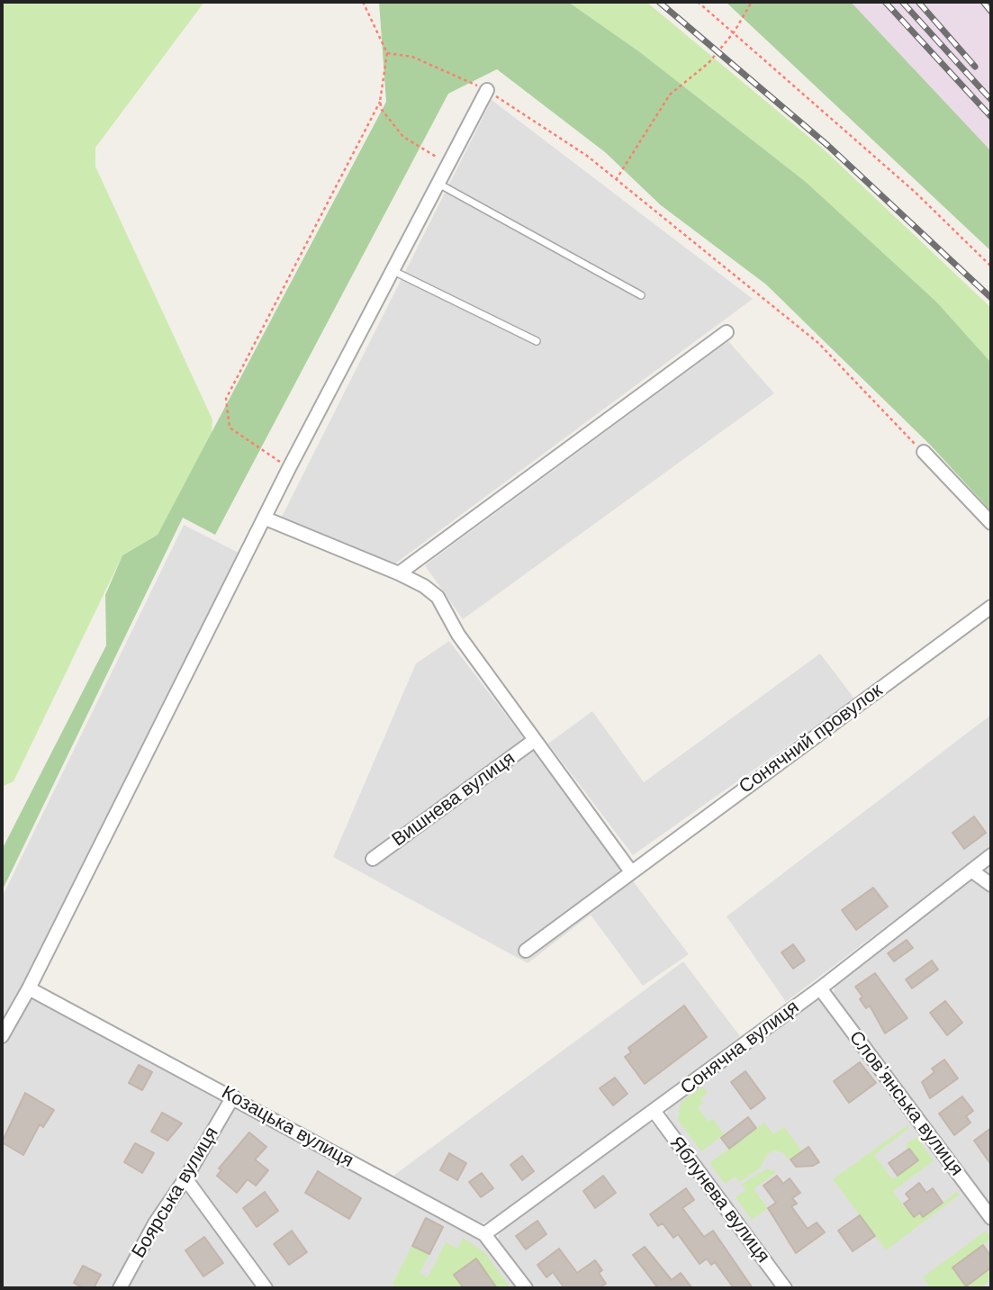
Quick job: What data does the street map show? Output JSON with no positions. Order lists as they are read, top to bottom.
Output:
{
  "streets": {
    "street": [
      "Сонячний провулок",
      "Вишнева вулиця",
      "Сонячна вулиця",
      "Словʼянська вулиця",
      "Козацька вулиця",
      "Боярська вулиця",
      "Яблунева вулиця"
    ]
  },
  "crossings": [
    ["Сонячна вулиця", "Словʼянська вулиця"],
    ["Сонячна вулиця", "Козацька вулиця"],
    ["Сонячна вулиця", "Яблунева вулиця"],
    ["Козацька вулиця", "Боярська вулиця"]
  ]
}
